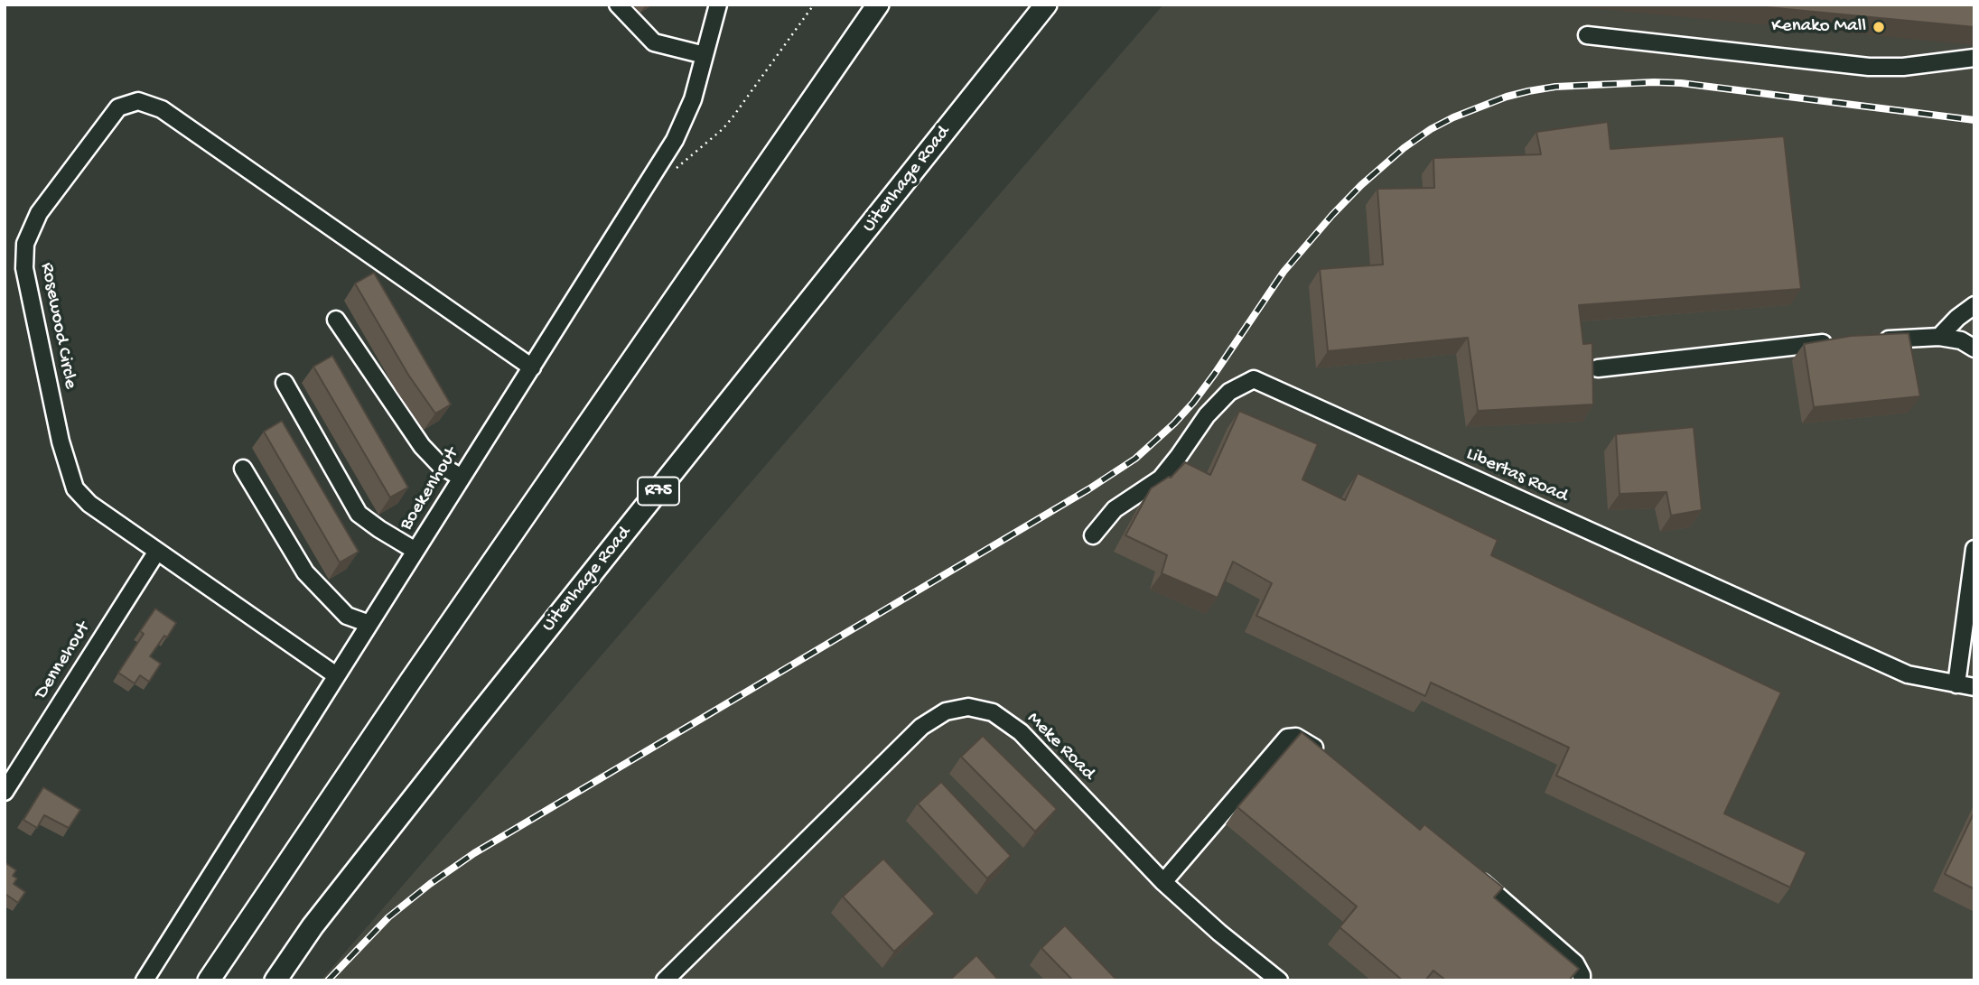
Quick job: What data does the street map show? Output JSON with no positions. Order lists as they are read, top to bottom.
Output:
{
  "streets": {
    "main road": ["Uitenhage Road", "R75"],
    "street": [
      "Rosewood Circle",
      "Libertas Road",
      "Boekenhout",
      "Dennehout",
      "Meke Road"
    ]
  },
  "crossings": [
    ["Rosewood Circle", "Boekenhout"],
    ["Rosewood Circle", "Dennehout"]
  ],
  "places": ["Kenako Mall"]
}
